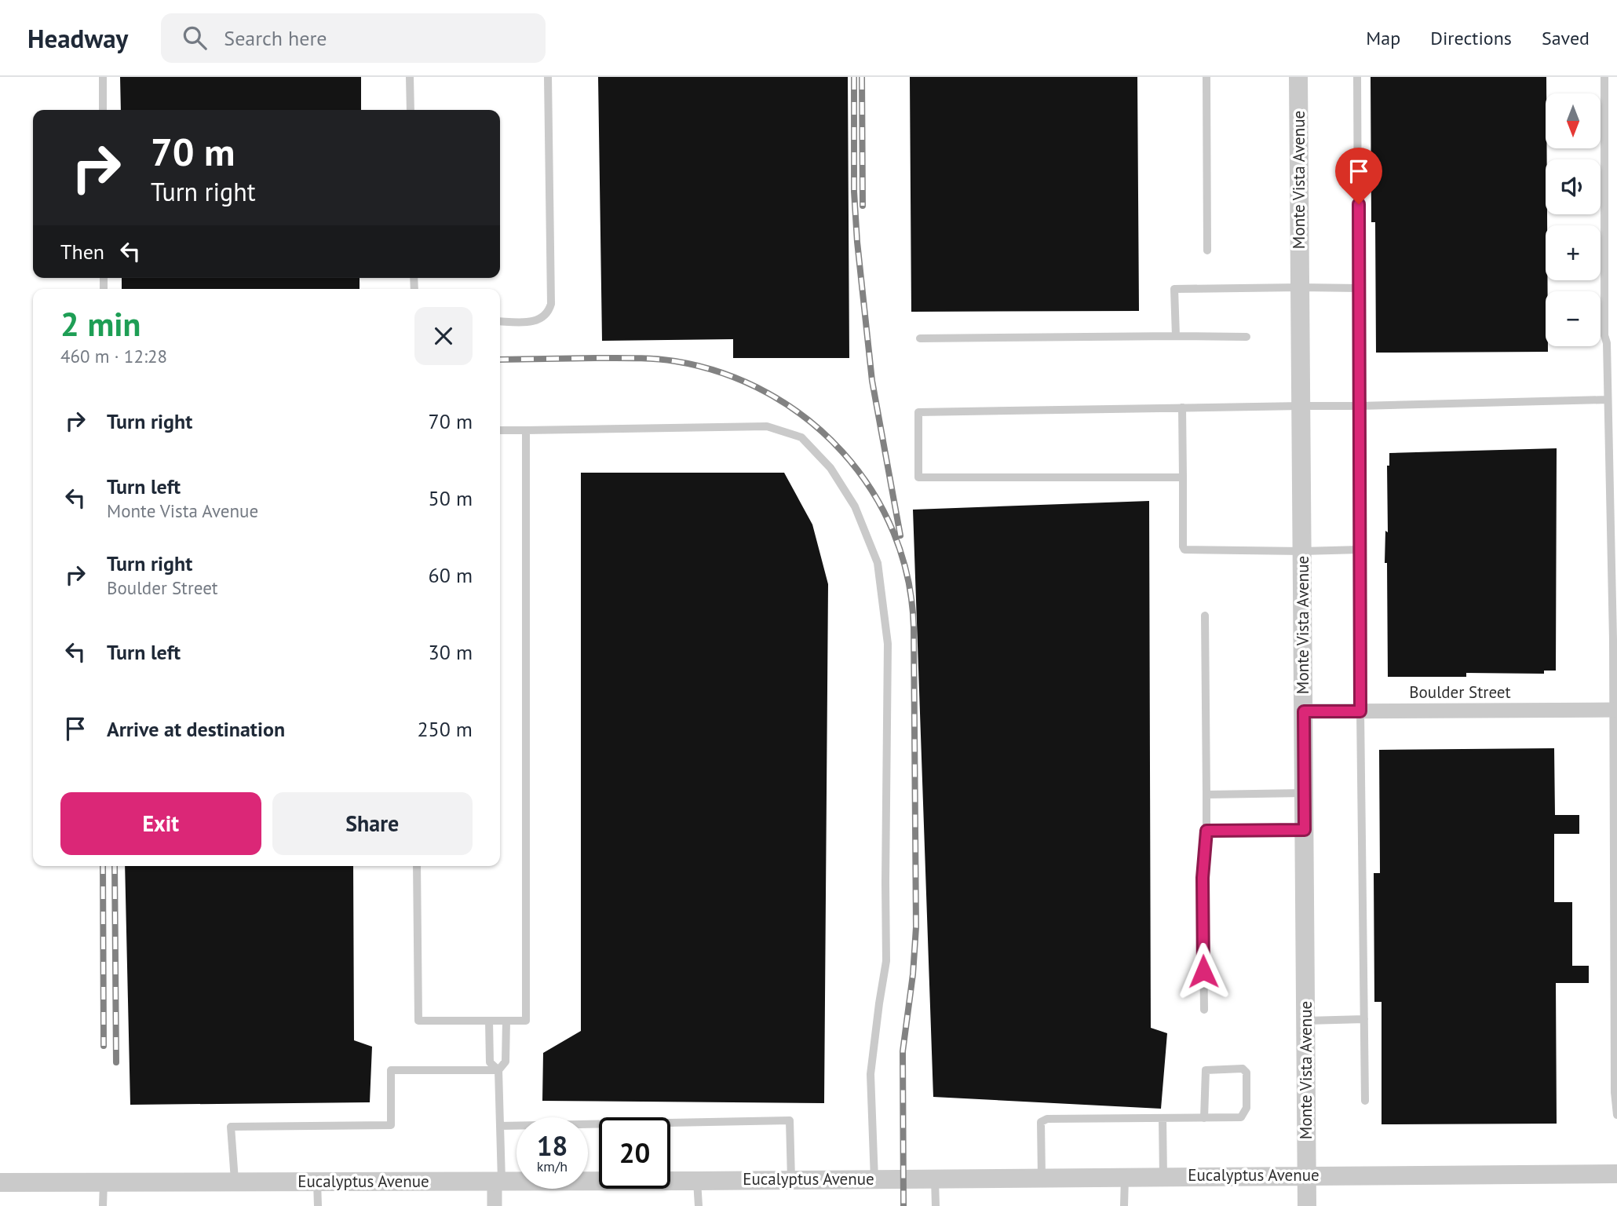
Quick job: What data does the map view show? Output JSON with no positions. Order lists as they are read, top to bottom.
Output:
{
  "streets": {
    "street": ["Monte Vista Avenue", "Boulder Street", "Eucalyptus Avenue"]
  },
  "crossings": [
    ["Monte Vista Avenue", "Boulder Street"],
    ["Monte Vista Avenue", "Eucalyptus Avenue"]
  ],
  "north": "bottom",
  "page": {
    "header": "Headway",
    "search": "Search here",
    "nav": ["Map", "Directions", "Saved"],
    "map_buttons": ["+", "−"],
    "turn": ["70 m", "Turn right"],
    "then": "Then",
    "heading": ["2 min", "460 m · 12:28"],
    "list": [
      {
        "name": "Turn right",
        "value": "70 m"
      },
      {
        "name": "Turn left",
        "note": "Monte Vista Avenue",
        "value": "50 m"
      },
      {
        "name": "Turn right",
        "note": "Boulder Street",
        "value": "60 m"
      },
      {
        "name": "Turn left",
        "value": "30 m"
      },
      {
        "name": "Arrive at destination",
        "value": "250 m"
      }
    ],
    "buttons": ["Exit", "Share"],
    "speed": "18 km/h",
    "limit": "20"
  }
}
